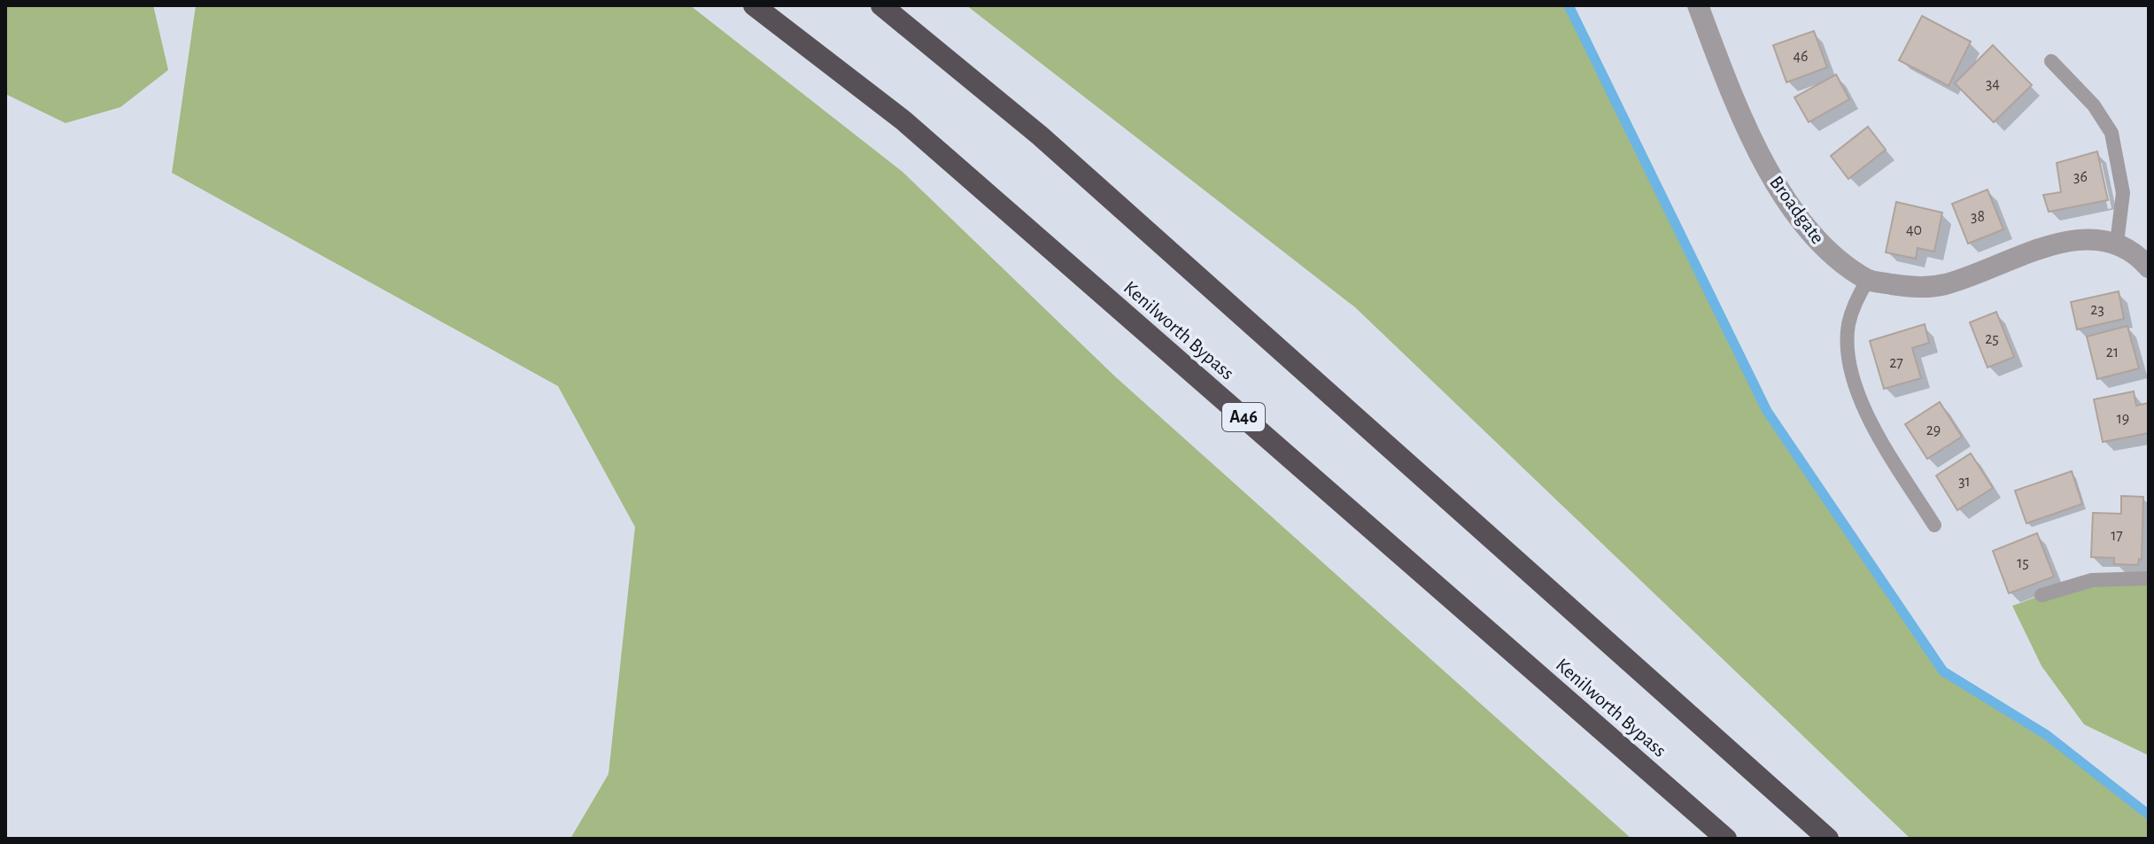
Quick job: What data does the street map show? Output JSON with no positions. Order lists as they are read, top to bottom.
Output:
{
  "streets": {
    "highway": ["Kenilworth Bypass", "A46"],
    "street": ["Broadgate"]
  },
  "house_numbers": [
    "46",
    "34",
    "36",
    "38",
    "40",
    "23",
    "25",
    "21",
    "27",
    "19",
    "29",
    "31",
    "17",
    "15"
  ]
}
